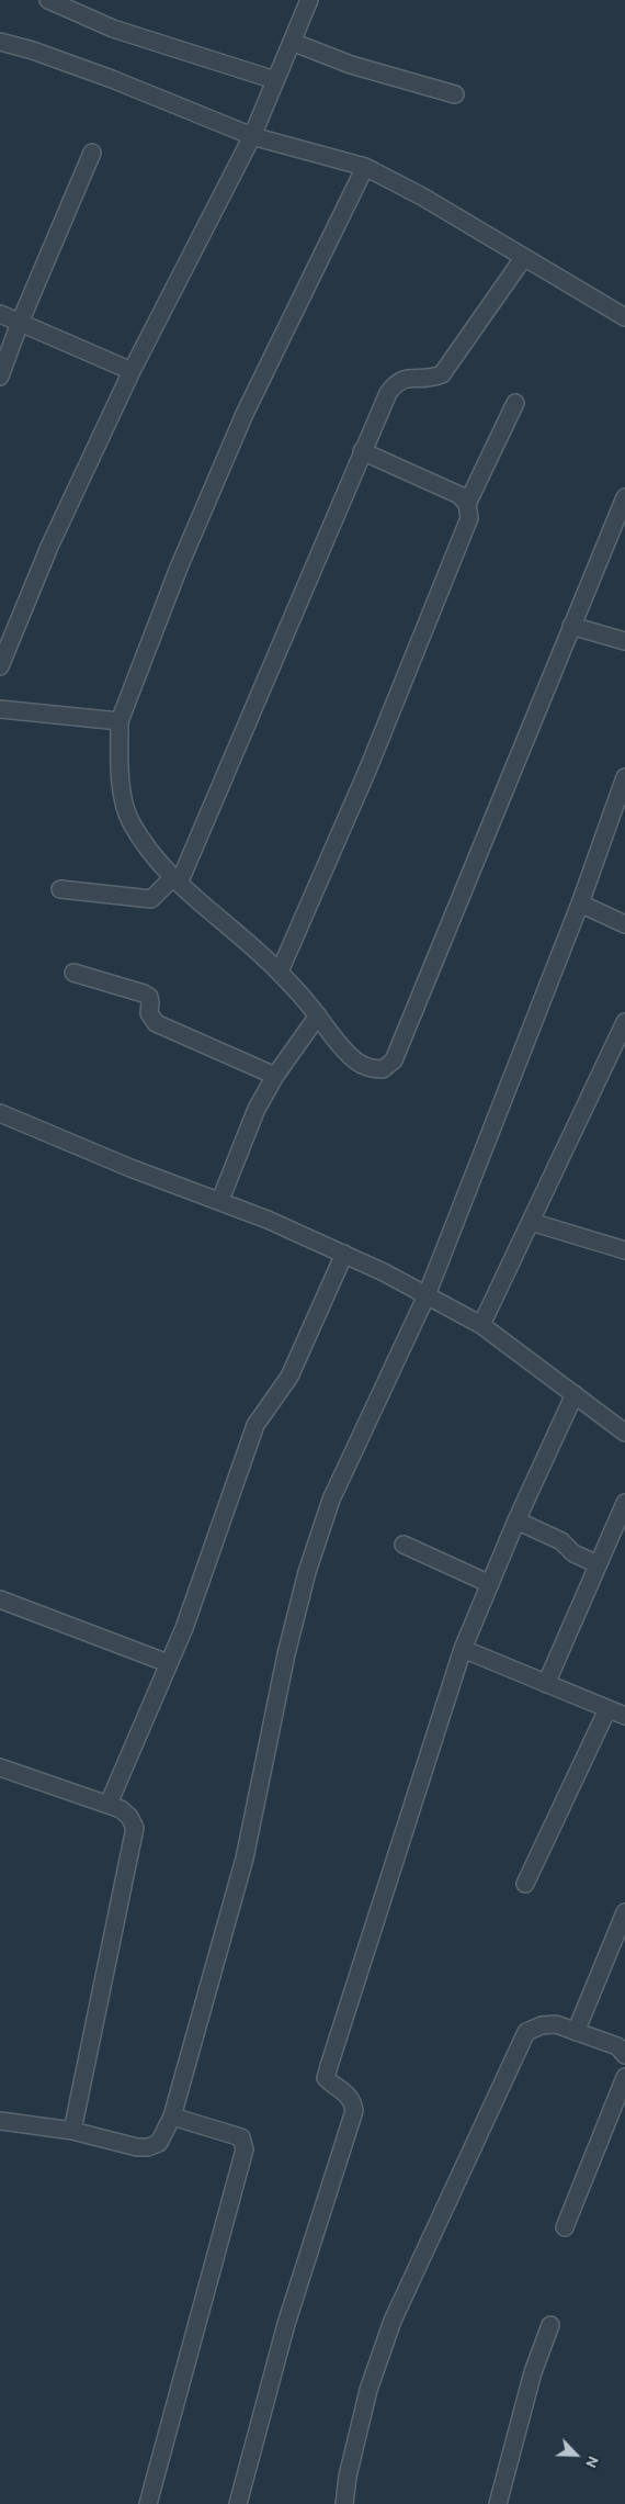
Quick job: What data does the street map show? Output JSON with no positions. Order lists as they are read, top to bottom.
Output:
{
  "north": "bottom right"
}
